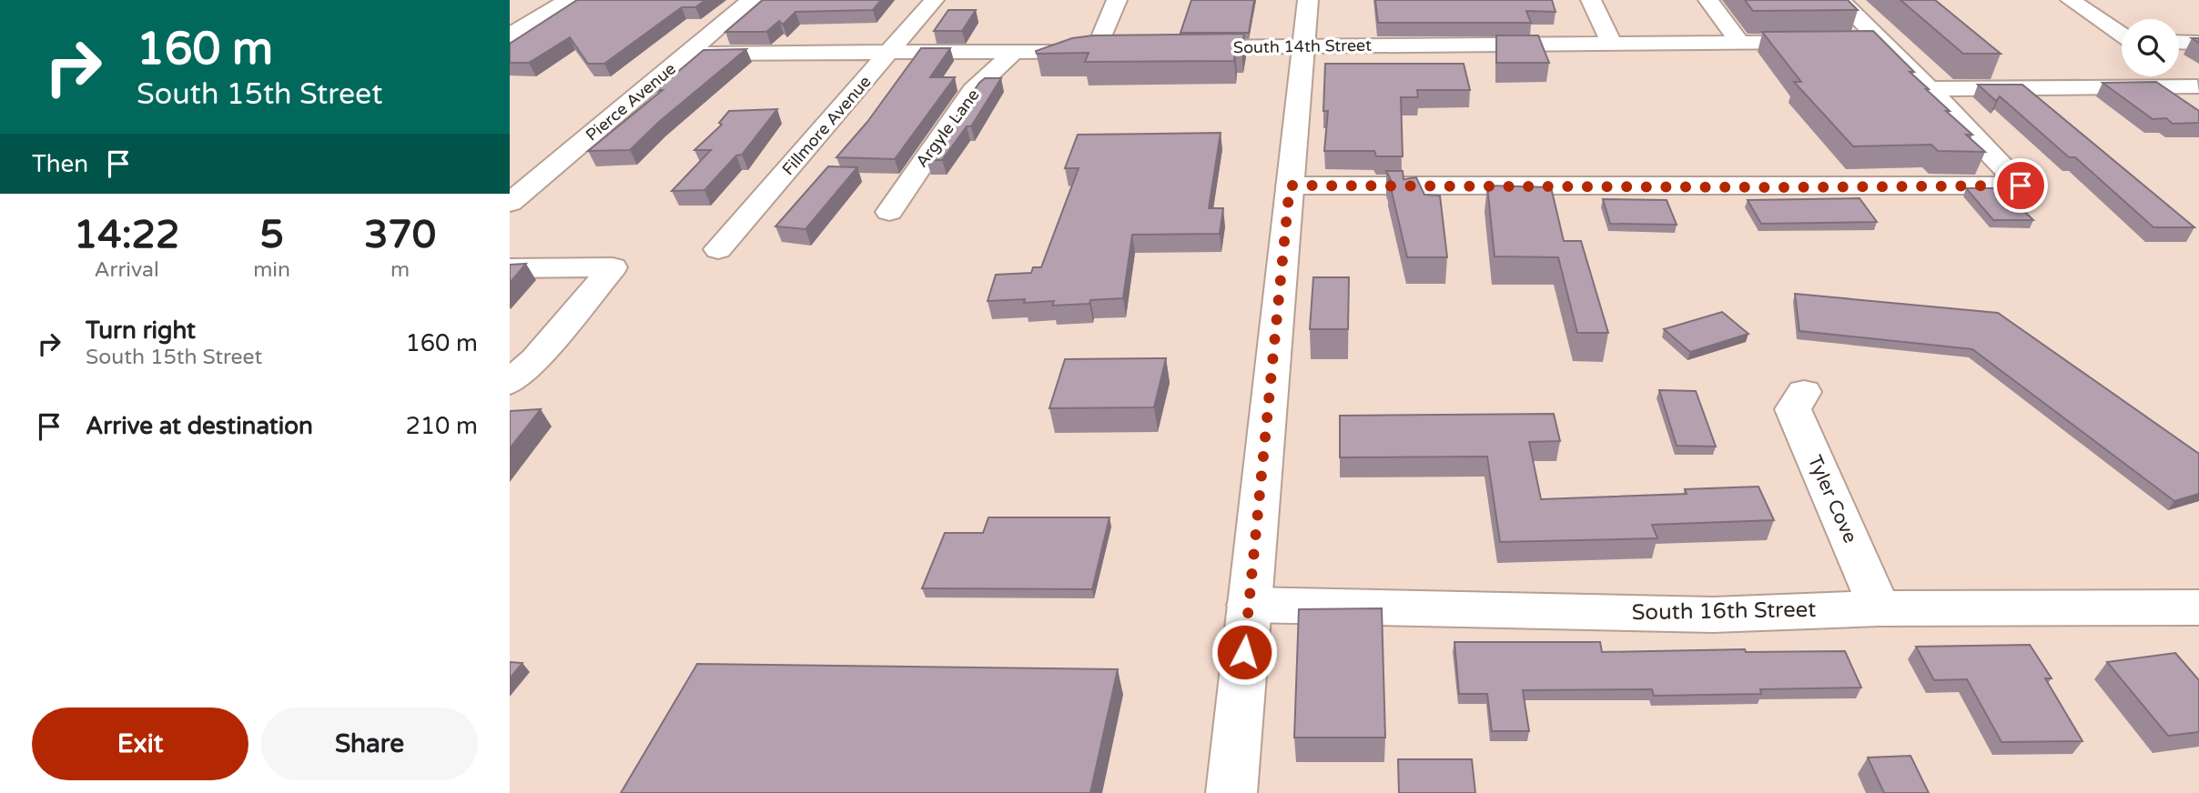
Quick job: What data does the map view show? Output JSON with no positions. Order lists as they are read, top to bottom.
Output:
{
  "streets": {
    "street": [
      "South 14th Street",
      "Pierce Avenue",
      "Fillmore Avenue",
      "Argyle Lane",
      "Tyler Cove",
      "South 16th Street"
    ]
  },
  "crossings": [
    ["Tyler Cove", "South 16th Street"]
  ],
  "page": {
    "turn": ["160 m", "South 15th Street"],
    "then": "Then",
    "eta": [
      "14:22",
      "Arrival",
      "5",
      "min",
      "370",
      "m"
    ],
    "list": [
      {
        "name": "Turn right",
        "note": "South 15th Street",
        "value": "160 m"
      },
      {
        "name": "Arrive at destination",
        "value": "210 m"
      }
    ],
    "buttons": ["Exit", "Share"]
  }
}
